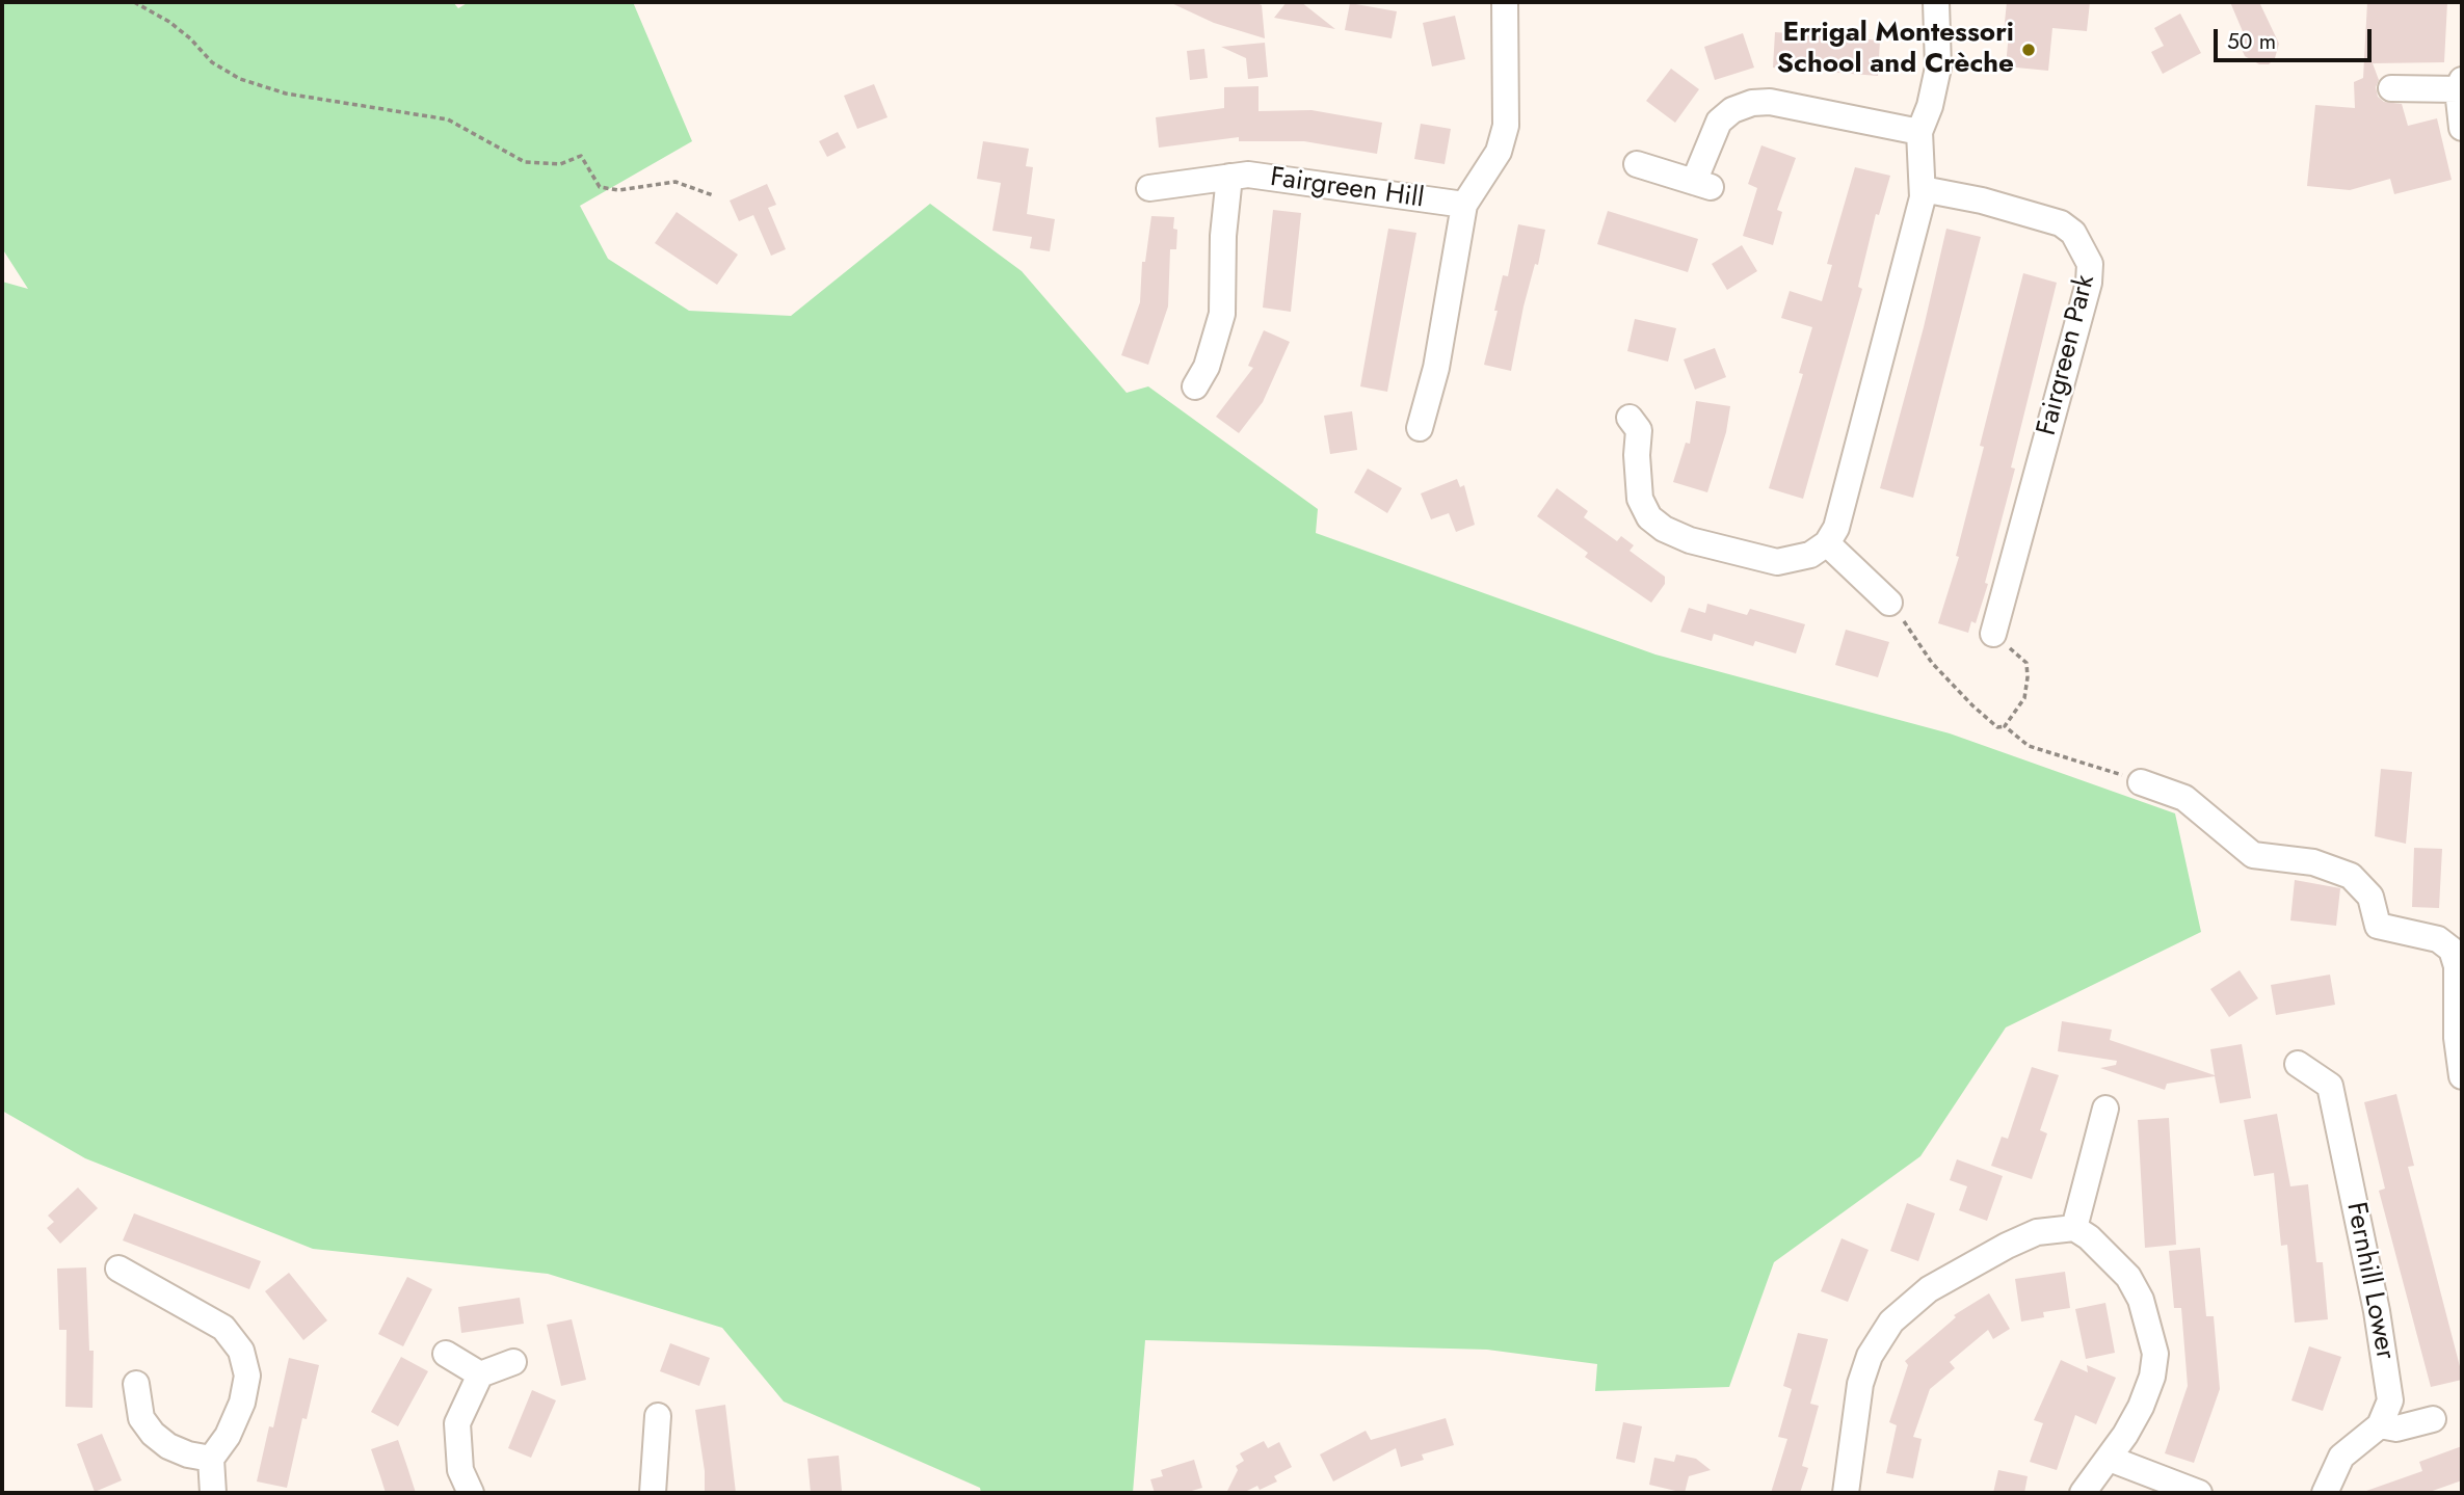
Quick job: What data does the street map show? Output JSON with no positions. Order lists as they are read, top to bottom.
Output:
{
  "streets": {
    "street": ["Fairgreen Hill", "Fairgreen Park", "Fernhill Lower"]
  },
  "places": ["Errigal Montessori School and Crèche"],
  "scale_bar": "50 m"
}
